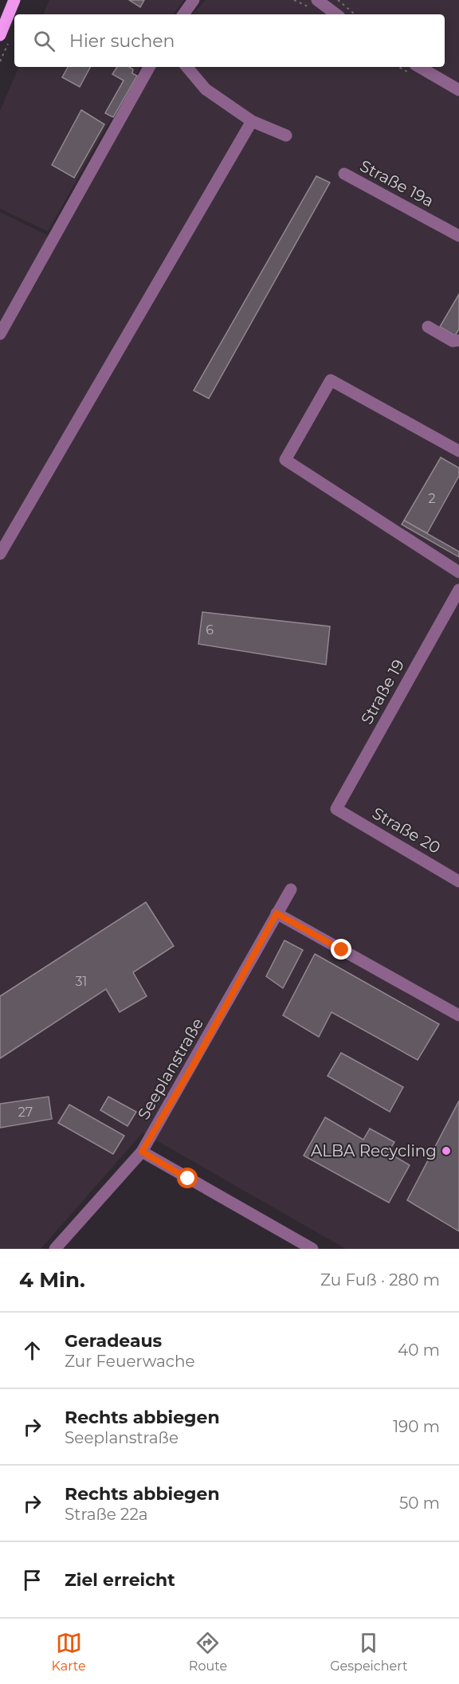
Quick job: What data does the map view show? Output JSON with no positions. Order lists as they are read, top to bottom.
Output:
{
  "streets": {
    "street": [
      "Straße 19a",
      "Straße 19",
      "Straße 20",
      "Seeplanstraße"
    ]
  },
  "crossings": [
    ["Straße 19", "Straße 20"]
  ],
  "places": ["ALBA Recycling"],
  "house_numbers": [
    "2",
    "6",
    "31",
    "27"
  ],
  "page": {
    "search": "Hier suchen",
    "heading": ["4 Min.", "Zu Fuß · 280 m"],
    "list": [
      ["Geradeaus", "Zur Feuerwache", "40 m"],
      ["Rechts abbiegen", "Seeplanstraße", "190 m"],
      ["Rechts abbiegen", "Straße 22a", "50 m"],
      "Ziel erreicht"
    ],
    "nav": ["Karte", "Route", "Gespeichert"]
  }
}
